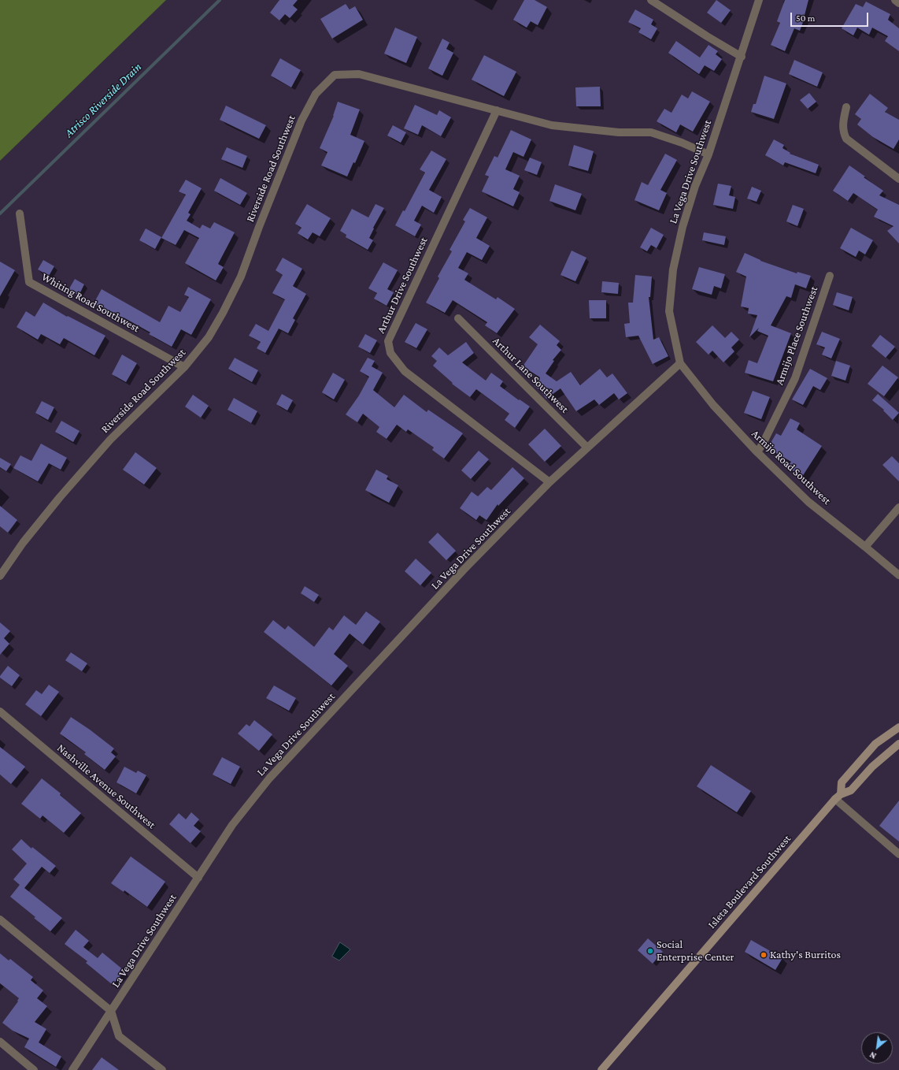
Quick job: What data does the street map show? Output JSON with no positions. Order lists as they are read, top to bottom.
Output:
{
  "streets": {
    "main road": ["Isleta Boulevard Southwest"],
    "street": [
      "Riverside Road Southwest",
      "La Vega Drive Southwest",
      "Arthur Drive Southwest",
      "Whiting Road Southwest",
      "Armijo Place Southwest",
      "Arthur Lane Southwest",
      "Armijo Road Southwest",
      "Nashville Avenue Southwest"
    ]
  },
  "crossings": [
    ["Riverside Road Southwest", "La Vega Drive Southwest"],
    ["Riverside Road Southwest", "Arthur Drive Southwest"],
    ["Riverside Road Southwest", "Whiting Road Southwest"],
    ["La Vega Drive Southwest", "Arthur Drive Southwest"],
    ["La Vega Drive Southwest", "Arthur Lane Southwest"],
    ["La Vega Drive Southwest", "Armijo Road Southwest"],
    ["La Vega Drive Southwest", "Nashville Avenue Southwest"],
    ["Armijo Place Southwest", "Armijo Road Southwest"]
  ],
  "water": ["Atrisco Riverside Drain"],
  "places": ["Social Enterprise Center", "Kathy's Burritos"],
  "scale_bar": "50 m",
  "north": "bottom left"
}
